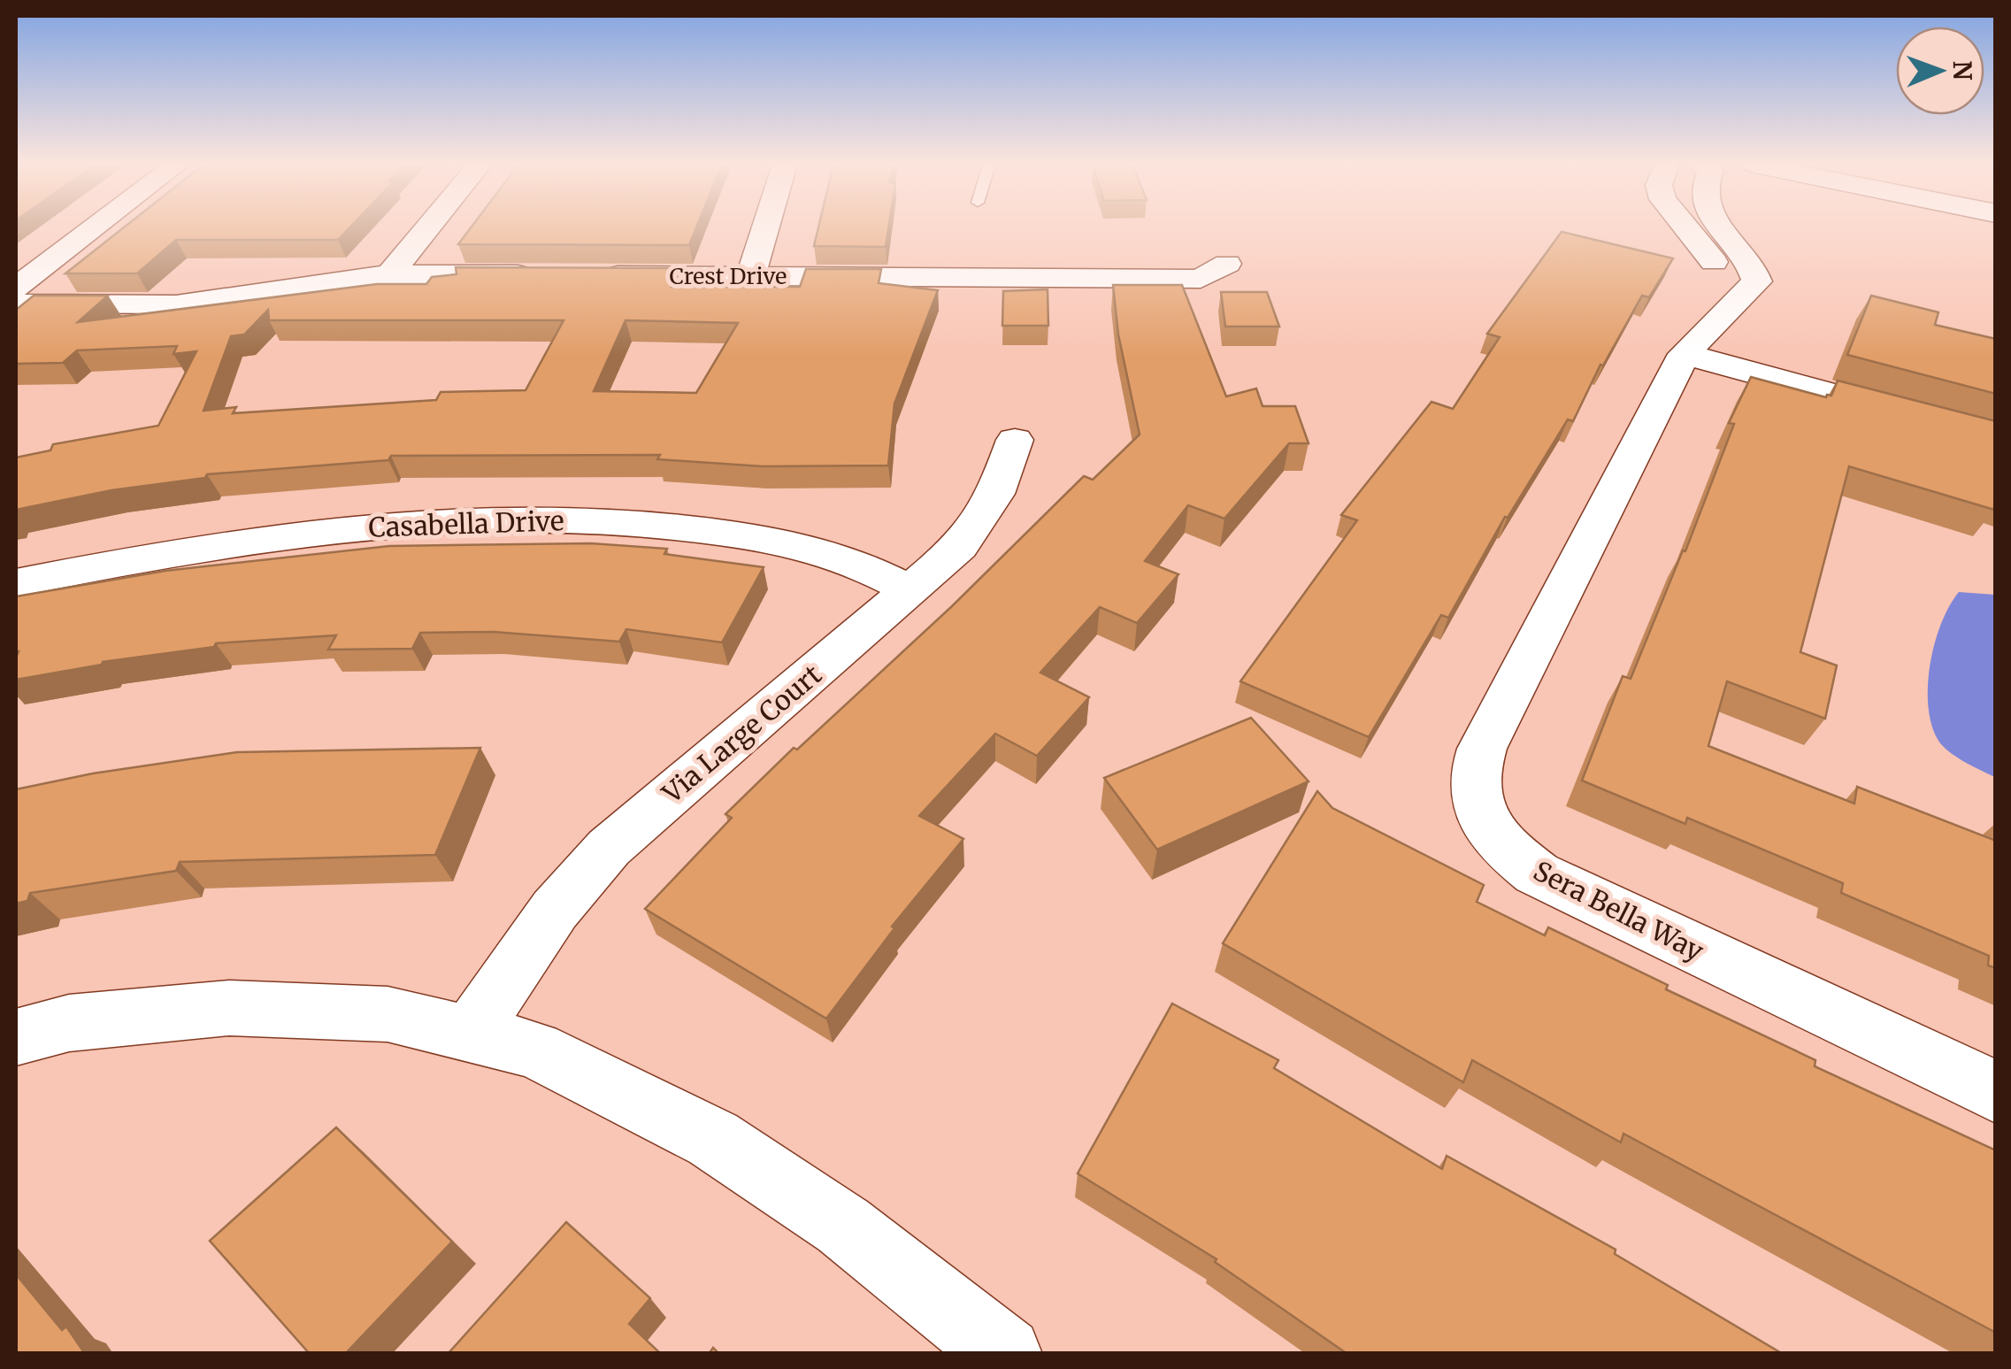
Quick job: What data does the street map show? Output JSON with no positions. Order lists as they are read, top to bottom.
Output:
{
  "streets": {
    "street": [
      "Crest Drive",
      "Casabella Drive",
      "Via Large Court",
      "Sera Bella Way"
    ]
  },
  "crossings": [
    ["Casabella Drive", "Via Large Court"]
  ],
  "north": "right"
}
